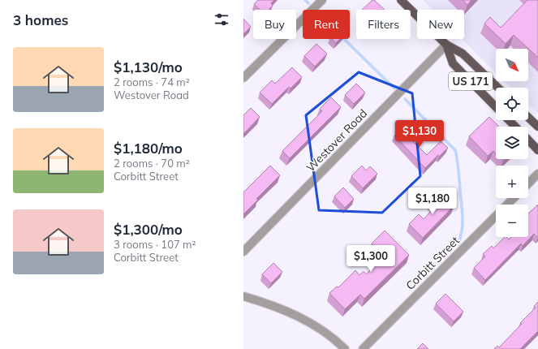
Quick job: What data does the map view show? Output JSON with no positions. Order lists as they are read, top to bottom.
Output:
{
  "streets": {
    "main road": ["US 171"],
    "street": ["Westover Road", "Corbitt Street"]
  },
  "crossings": [
    ["US 171", "Westover Road"]
  ],
  "north": "bottom right",
  "page": {
    "heading": "3 homes",
    "chip": [
      "Buy",
      "Rent",
      "Filters",
      "New"
    ],
    "list": [
      {
        "name": "$1,130/mo",
        "note": "2 rooms · 74 m² · Westover Road"
      },
      {
        "name": "$1,180/mo",
        "note": "2 rooms · 70 m² · Corbitt Street"
      },
      {
        "name": "$1,300/mo",
        "note": "3 rooms · 107 m² · Corbitt Street"
      }
    ],
    "map_buttons": ["+", "−"],
    "price": ["$1,130", "$1,180", "$1,300"]
  }
}
